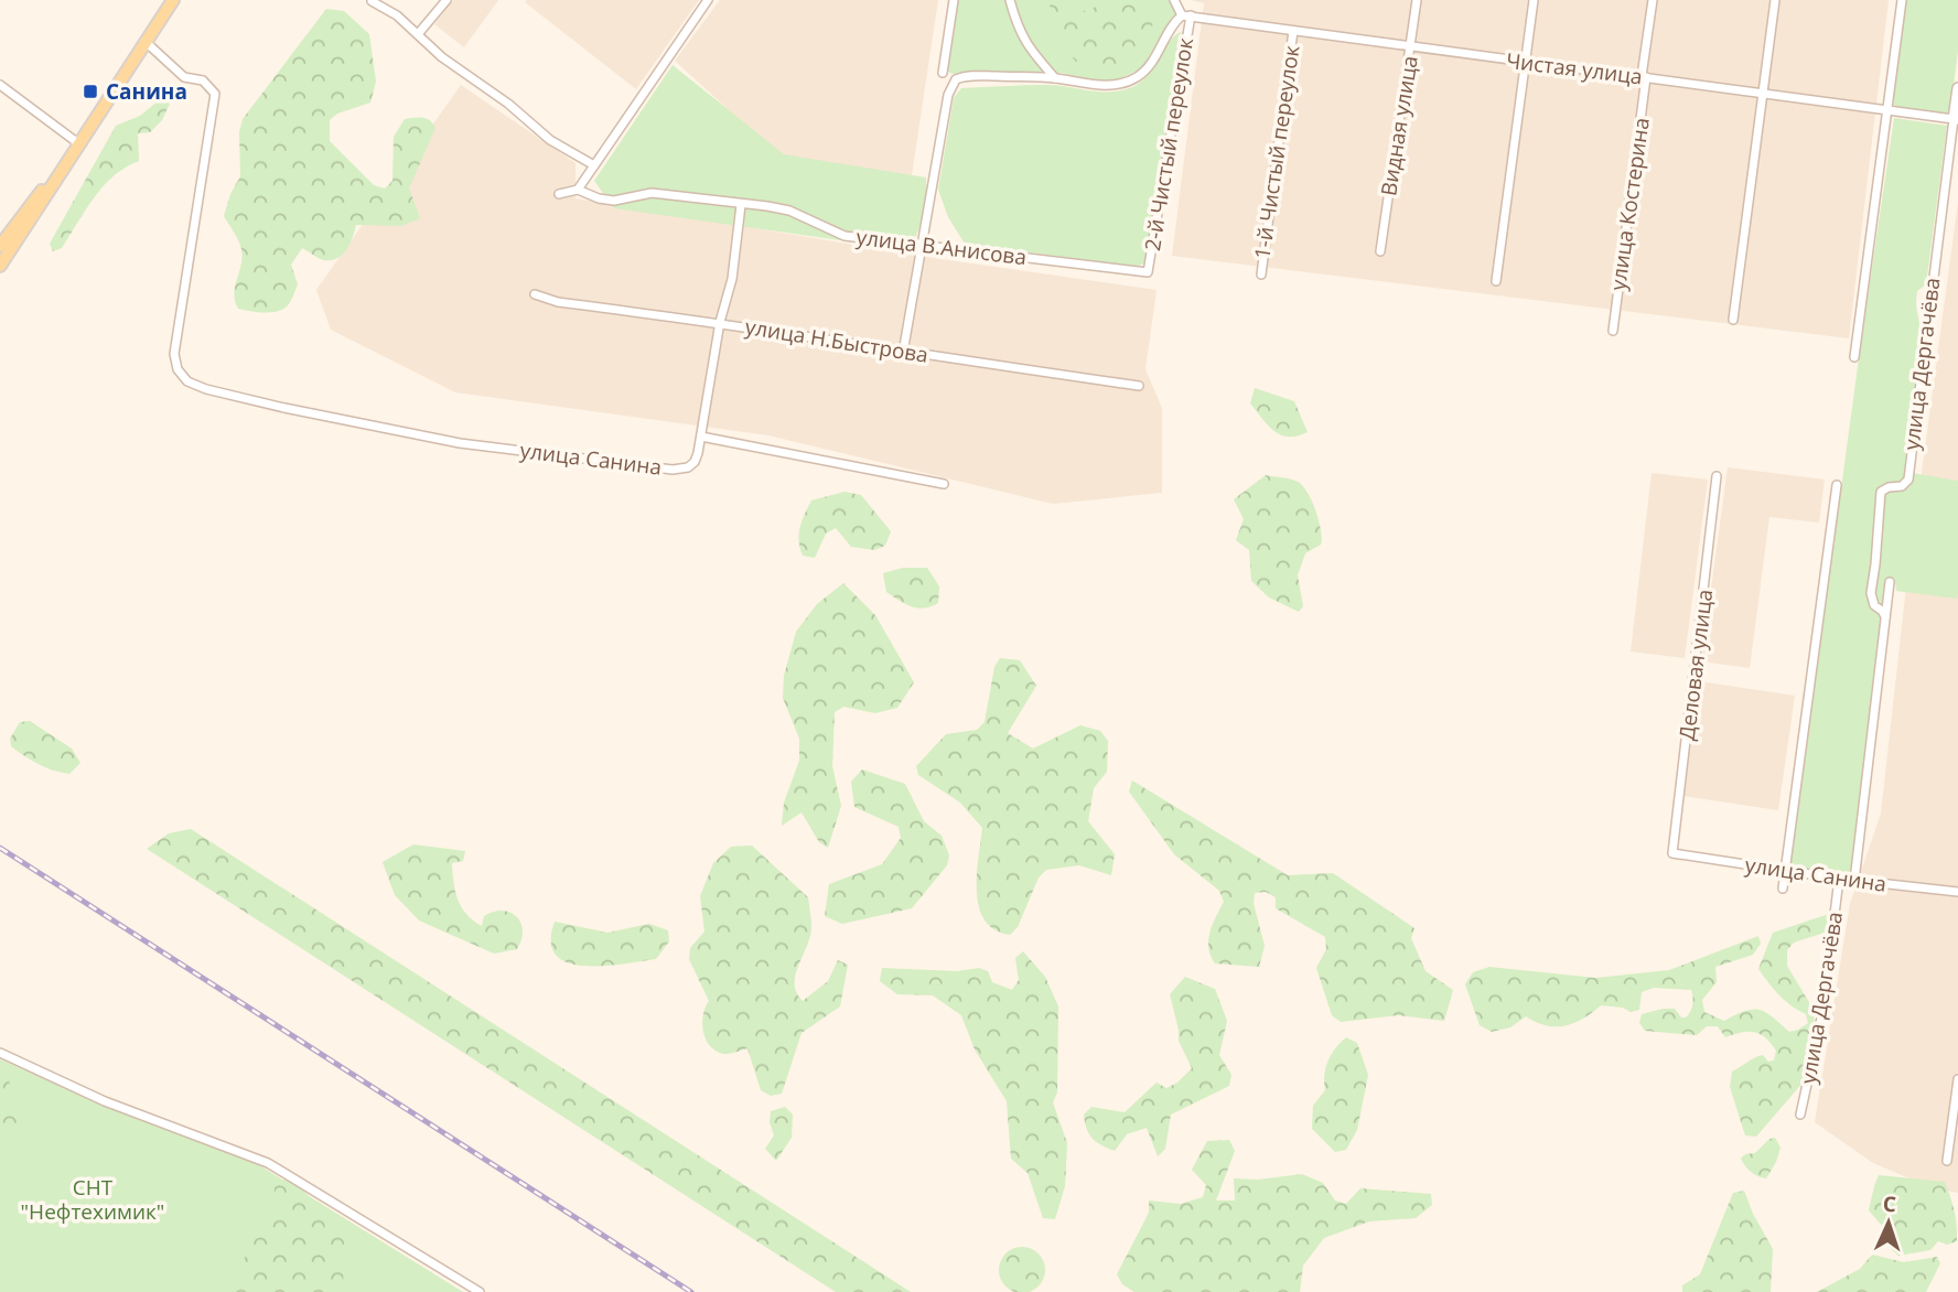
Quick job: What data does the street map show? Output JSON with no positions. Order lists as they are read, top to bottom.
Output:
{
  "streets": {
    "street": [
      "Чистая улица",
      "Видная улица",
      "2-й Чистый переулок",
      "1-й Чистый переулок",
      "улица Костерина",
      "улица В.Анисова",
      "улица Н.Быстрова",
      "улица Дергачёва",
      "улица Санина",
      "Деловая улица"
    ]
  },
  "crossings": [
    ["Чистая улица", "Видная улица"],
    ["Чистая улица", "2-й Чистый переулок"],
    ["Чистая улица", "1-й Чистый переулок"],
    ["Чистая улица", "улица Костерина"],
    ["Чистая улица", "улица Дергачёва"],
    ["2-й Чистый переулок", "улица В.Анисова"],
    ["улица Дергачёва", "улица Санина"],
    ["улица Санина", "Деловая улица"]
  ],
  "parks": ["СНТ \"Нефтехимик\""],
  "places": {
    "transit": ["Санина"]
  },
  "north": "top"
}
